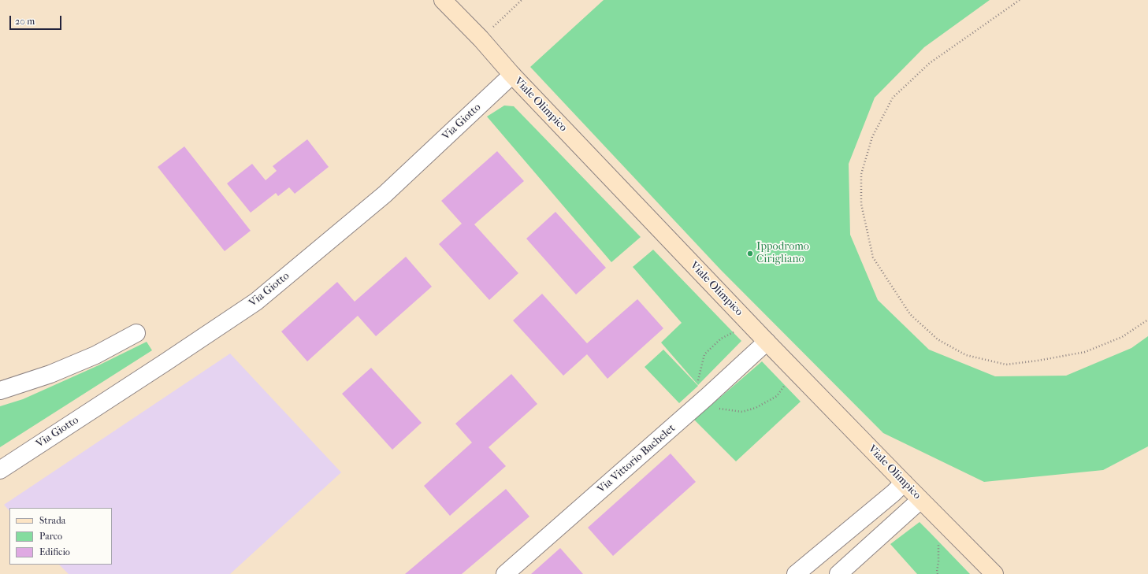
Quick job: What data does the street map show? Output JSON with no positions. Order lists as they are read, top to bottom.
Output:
{
  "streets": {
    "main road": ["Viale Olimpico"],
    "street": ["Via Giotto", "Via Vittorio Bachelet"]
  },
  "crossings": [
    ["Viale Olimpico", "Via Giotto"],
    ["Viale Olimpico", "Via Vittorio Bachelet"]
  ],
  "places": ["Ippodromo Cirigliano"],
  "legend": ["Strada", "Parco", "Edificio"],
  "scale_bar": "20 m"
}
